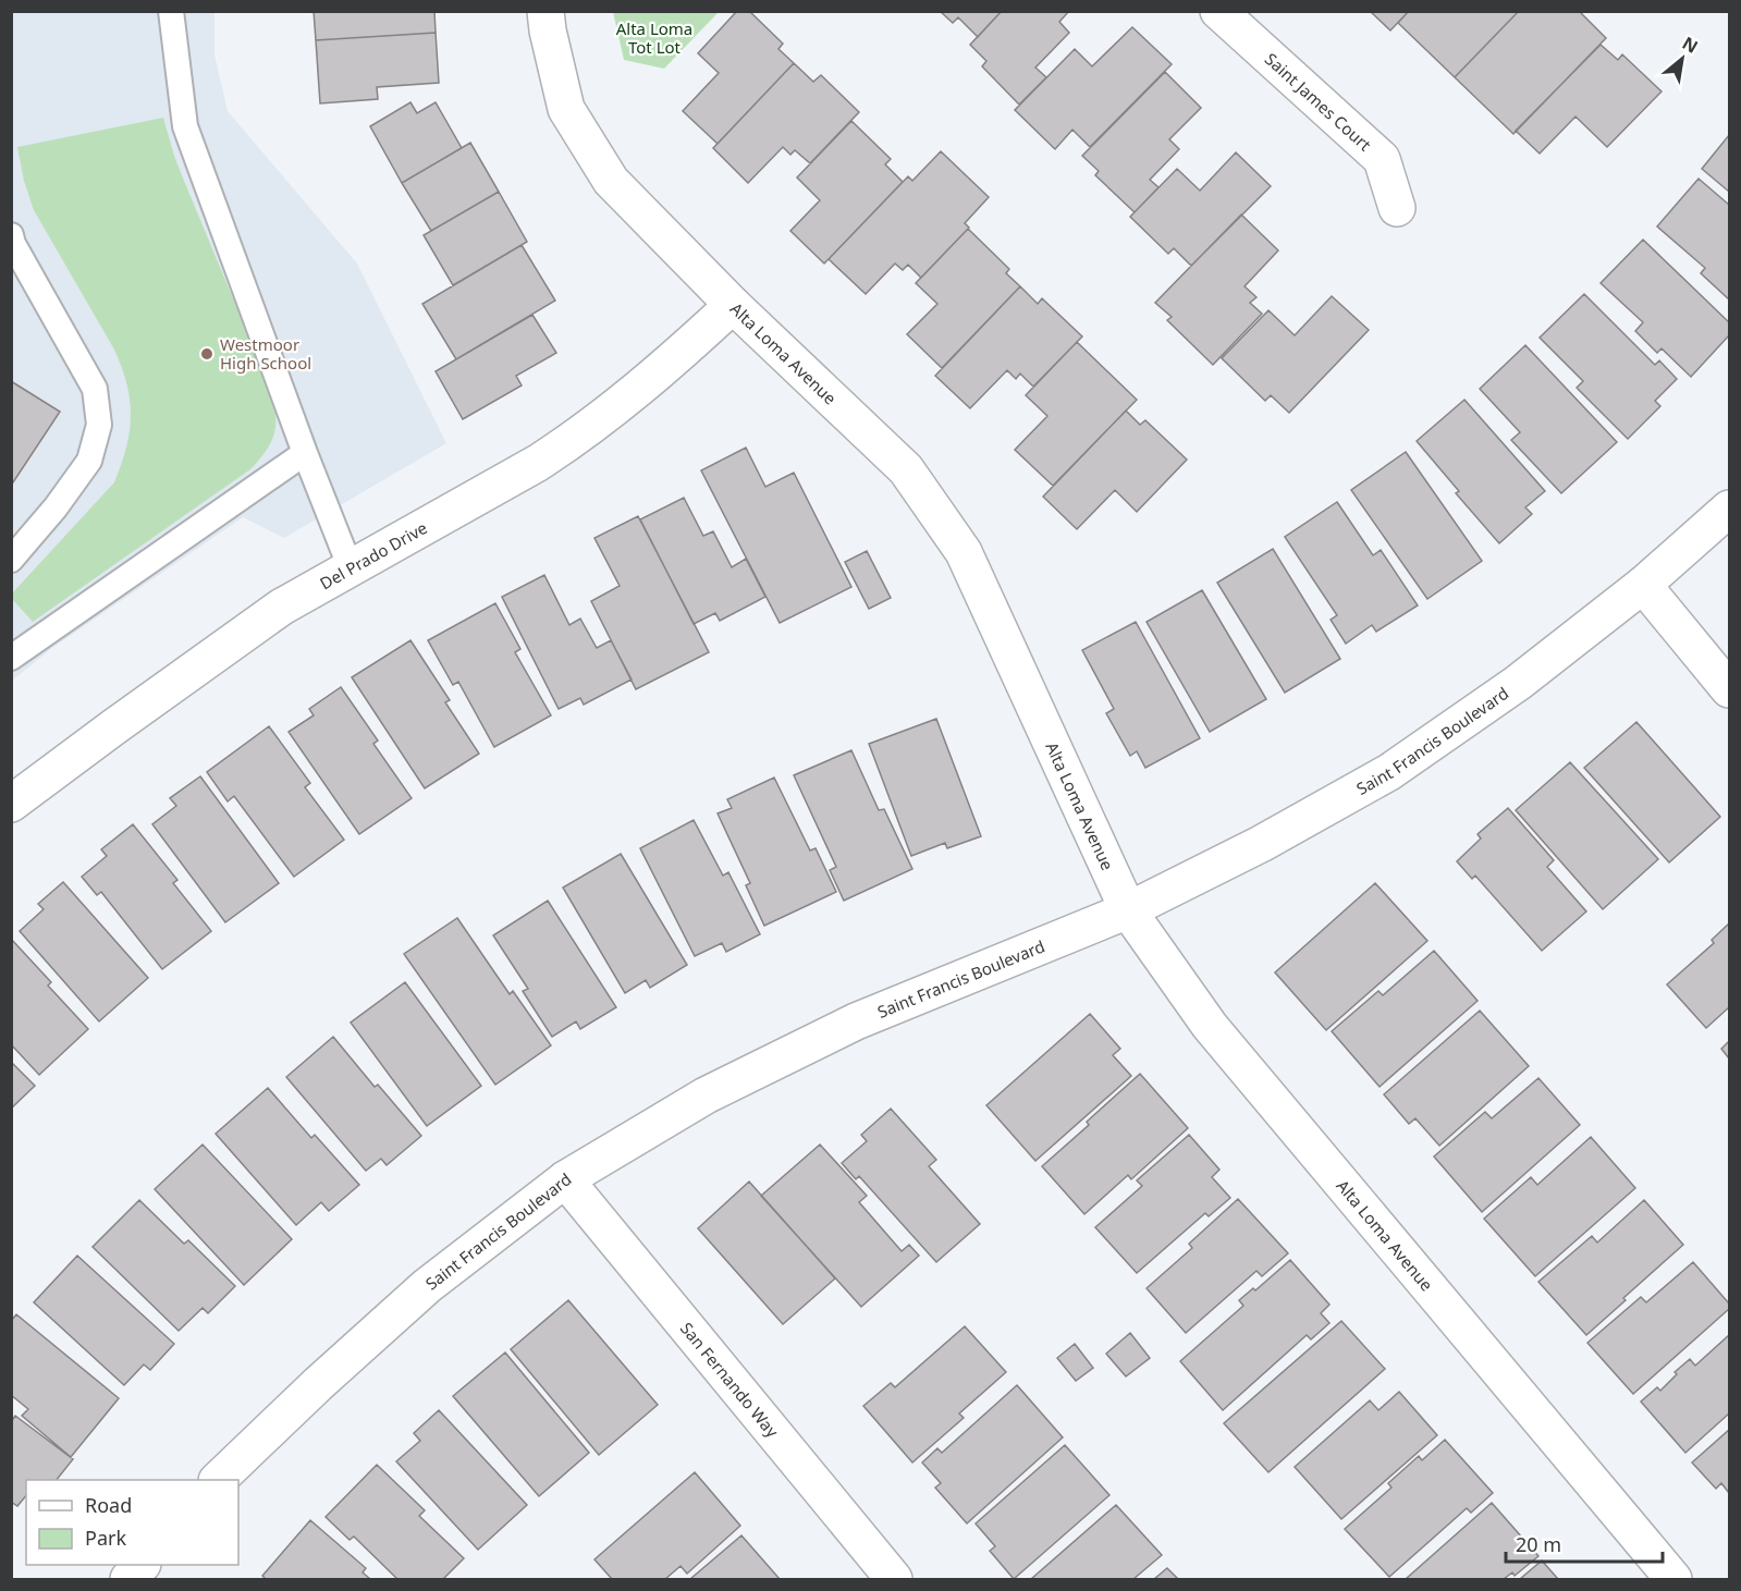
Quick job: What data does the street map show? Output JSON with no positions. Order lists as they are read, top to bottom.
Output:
{
  "streets": {
    "street": [
      "Saint James Court",
      "Alta Loma Avenue",
      "Del Prado Drive",
      "Saint Francis Boulevard",
      "San Fernando Way"
    ]
  },
  "crossings": [
    ["Alta Loma Avenue", "Del Prado Drive"],
    ["Alta Loma Avenue", "Saint Francis Boulevard"],
    ["Saint Francis Boulevard", "San Fernando Way"]
  ],
  "parks": ["Alta Loma Tot Lot"],
  "places": ["Westmoor High School"],
  "legend": ["Road", "Park"],
  "scale_bar": "20 m",
  "north": "top right"
}
